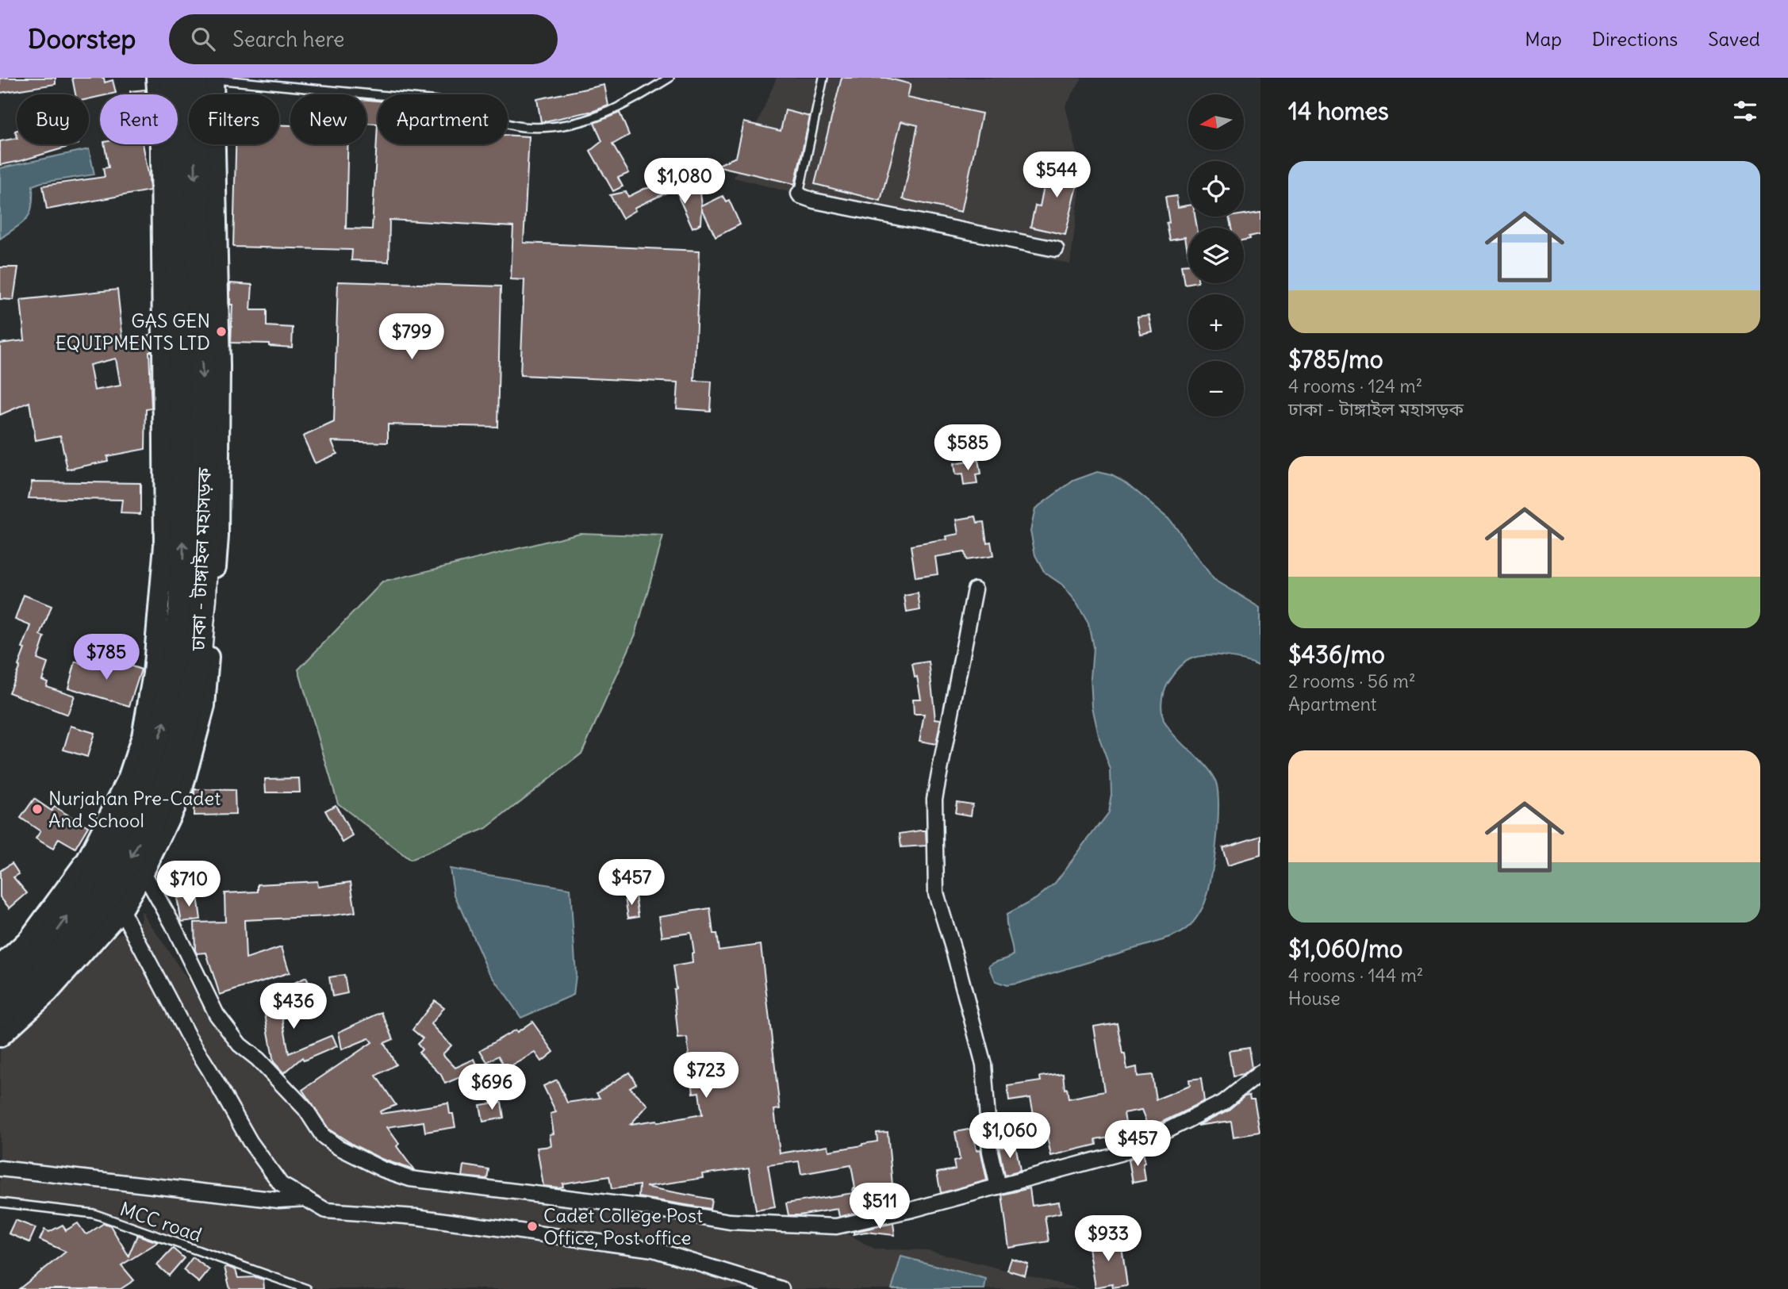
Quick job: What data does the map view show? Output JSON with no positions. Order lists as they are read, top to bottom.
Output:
{
  "streets": {
    "highway": ["ঢাকা - টাঙ্গাইল মহাসড়ক"],
    "lane": ["MCC road"]
  },
  "places": ["GAS GEN EQUIPMENTS LTD", "Nurjahan Pre-Cadet And School", "Cadet College Post Office, Post office"],
  "north": "left",
  "page": {
    "header": "Doorstep",
    "search": "Search here",
    "nav": ["Map", "Directions", "Saved"],
    "heading": "14 homes",
    "map_buttons": ["+", "−"],
    "chip": [
      "Buy",
      "Rent",
      "Filters",
      "New",
      "Apartment"
    ],
    "list": [
      {
        "name": "$785/mo",
        "note": "4 rooms · 124 m² · ঢাকা - টাঙ্গাইল মহাসড়ক"
      },
      {
        "name": "$436/mo",
        "note": "2 rooms · 56 m² · Apartment"
      },
      {
        "name": "$1,060/mo",
        "note": "4 rooms · 144 m² · House"
      }
    ],
    "price": [
      "$544",
      "$1,080",
      "$799",
      "$585",
      "$785",
      "$457",
      "$710",
      "$436",
      "$723",
      "$696",
      "$1,060",
      "$457",
      "$511",
      "$933"
    ]
  }
}
